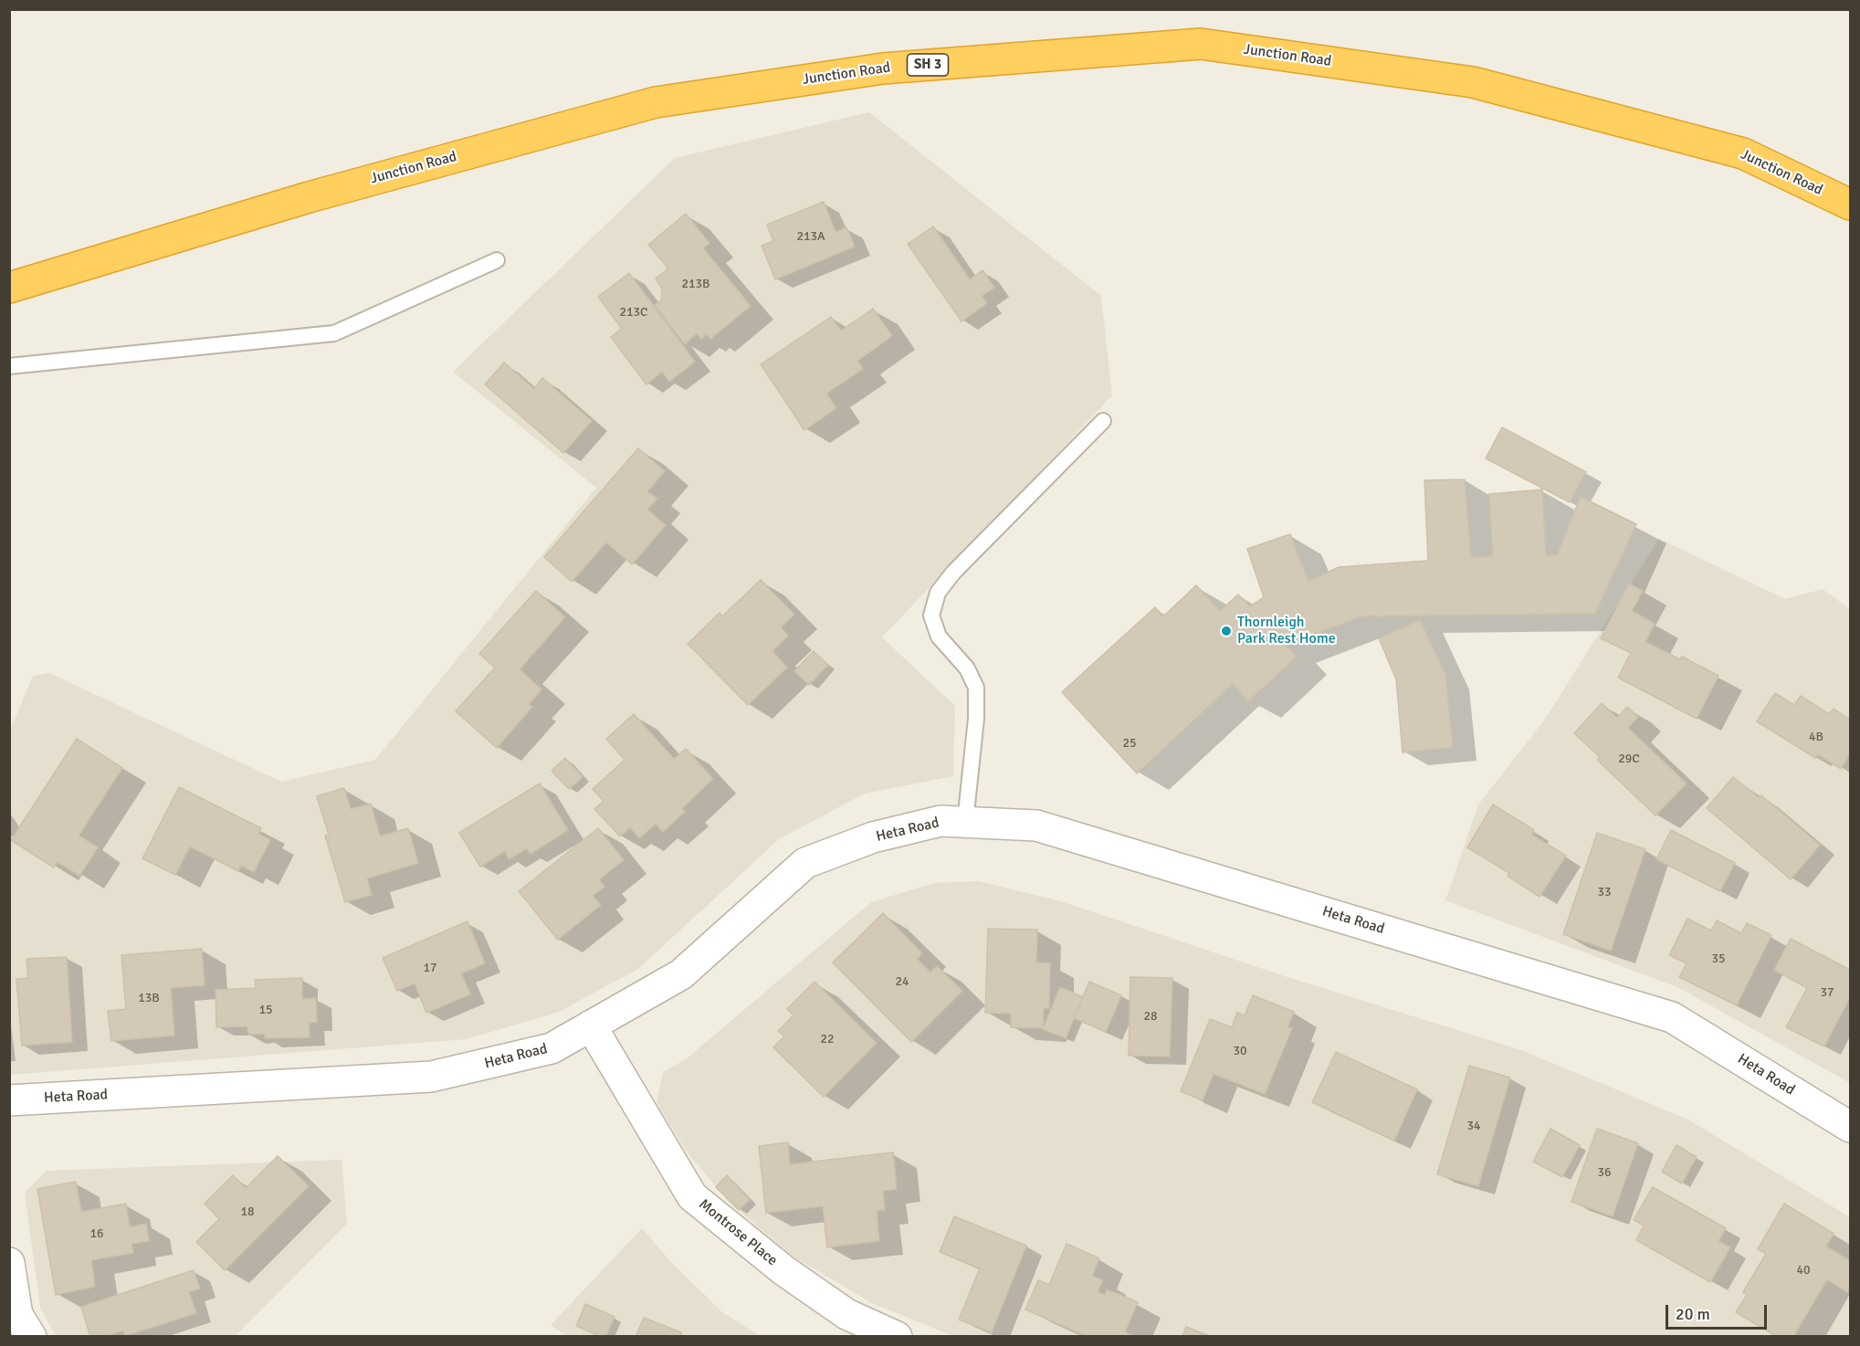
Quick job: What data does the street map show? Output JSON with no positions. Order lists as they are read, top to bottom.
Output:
{
  "streets": {
    "highway": ["Junction Road", "SH 3"],
    "street": ["Heta Road", "Montrose Place"]
  },
  "crossings": [
    ["Heta Road", "Montrose Place"]
  ],
  "places": ["Thornleigh Park Rest Home"],
  "house_numbers": [
    "213A",
    "213B",
    "213C",
    "4B",
    "25",
    "29C",
    "33",
    "35",
    "17",
    "24",
    "37",
    "13B",
    "15",
    "28",
    "22",
    "30",
    "34",
    "36",
    "18",
    "16",
    "40"
  ],
  "scale_bar": "20 m"
}
